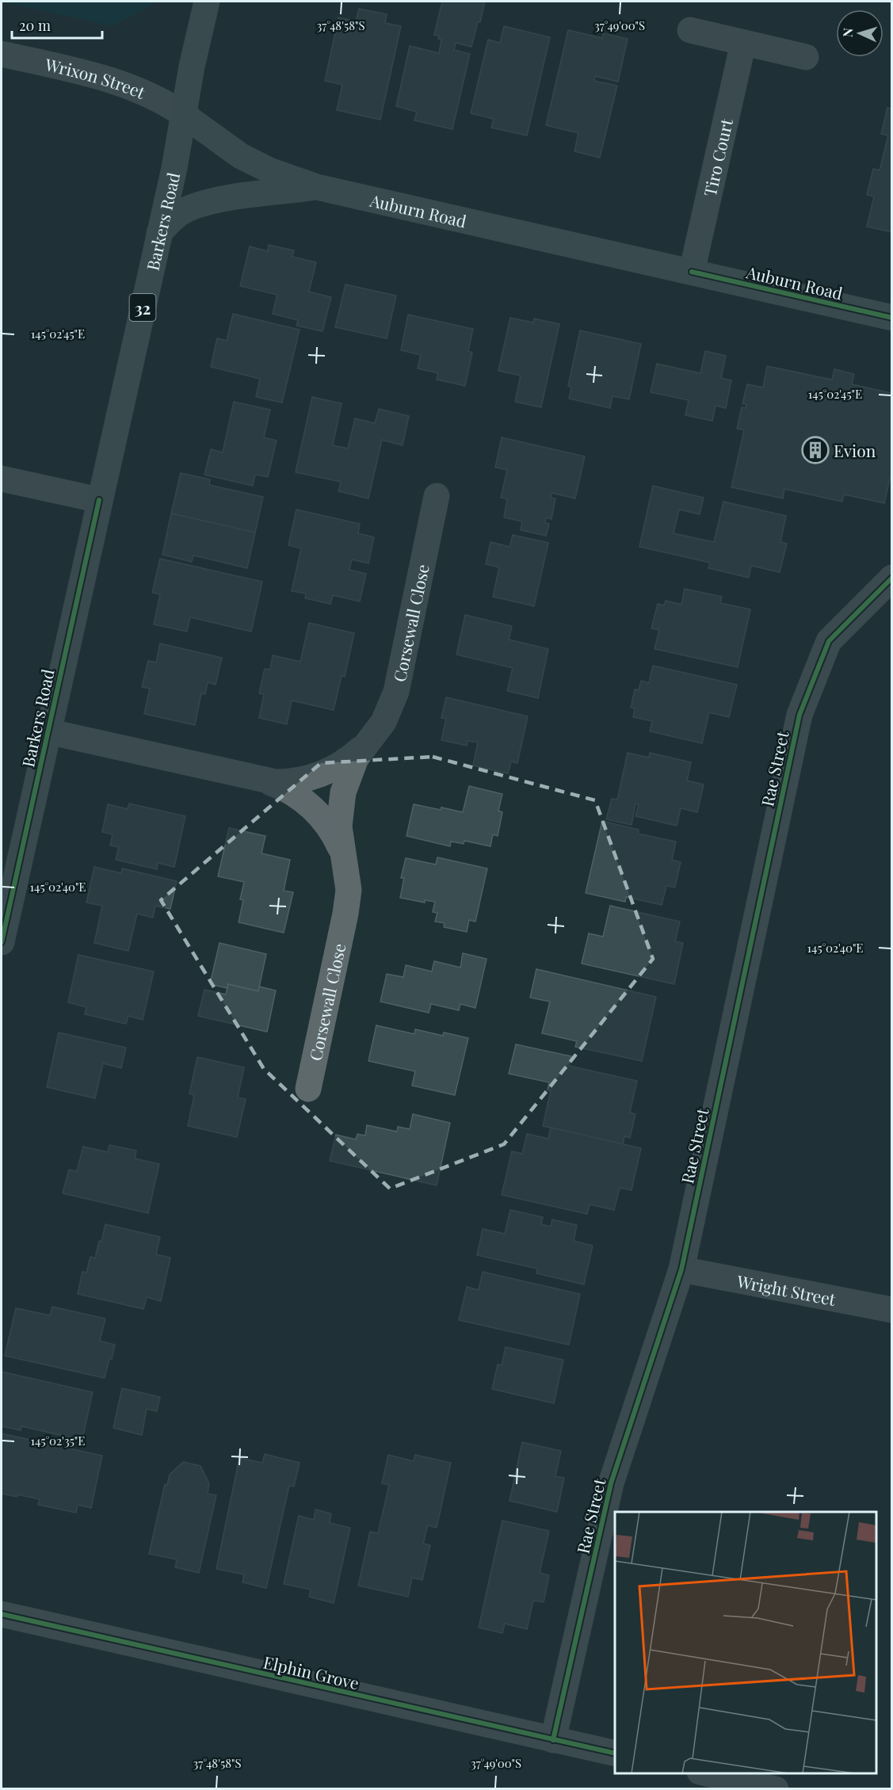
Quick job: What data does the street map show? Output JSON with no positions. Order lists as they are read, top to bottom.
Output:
{
  "streets": {
    "main road": ["Auburn Road", "Barkers Road", "32"],
    "street": [
      "Wrixon Street",
      "Tiro Court",
      "Corsewall Close",
      "Rae Street",
      "Wright Street",
      "Elphin Grove"
    ]
  },
  "crossings": [
    ["Wrixon Street", "Auburn Road"],
    ["Wrixon Street", "Barkers Road"],
    ["Tiro Court", "Auburn Road"],
    ["Auburn Road", "Barkers Road"],
    ["Barkers Road", "Corsewall Close"],
    ["Rae Street", "Wright Street"],
    ["Rae Street", "Elphin Grove"]
  ],
  "places": {
    "building": ["Evion"]
  },
  "scale_bar": "20 m",
  "north": "left",
  "coordinates": [
    "37°48'58\"S",
    "37°49'00\"S",
    "145°02'45\"E",
    "145°02'40\"E",
    "145°02'35\"E"
  ]
}
